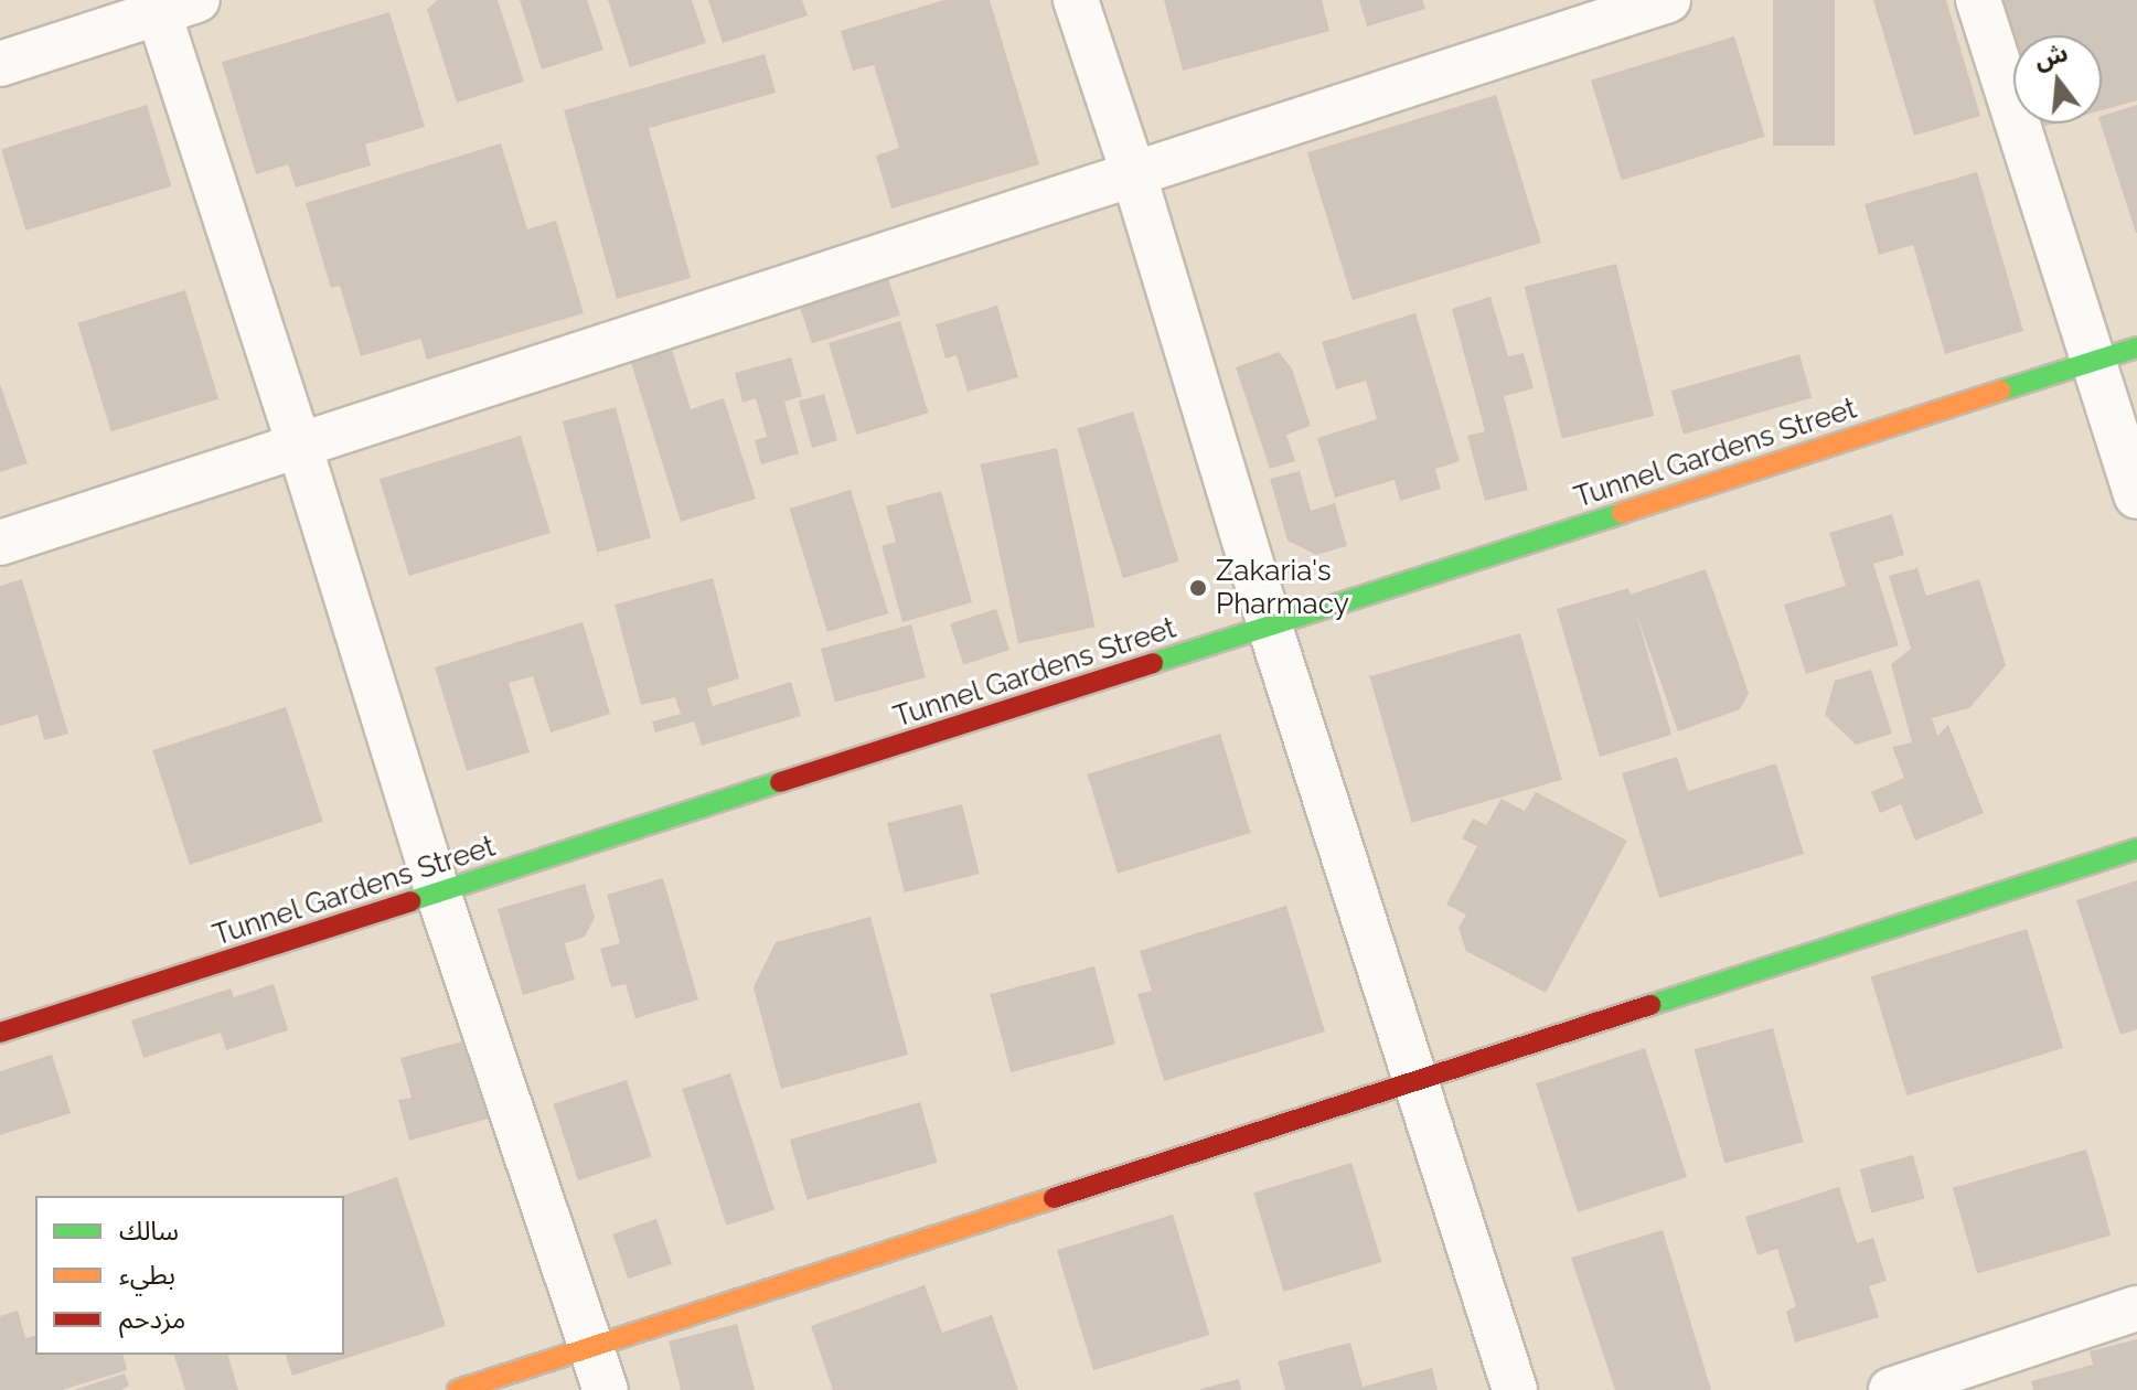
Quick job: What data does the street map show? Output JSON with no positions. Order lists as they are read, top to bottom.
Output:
{
  "streets": {
    "main road": ["Tunnel Gardens Street"]
  },
  "places": ["Zakaria's Pharmacy"],
  "legend": ["سالك", "بطيء", "مزدحم"],
  "north": "top"
}
